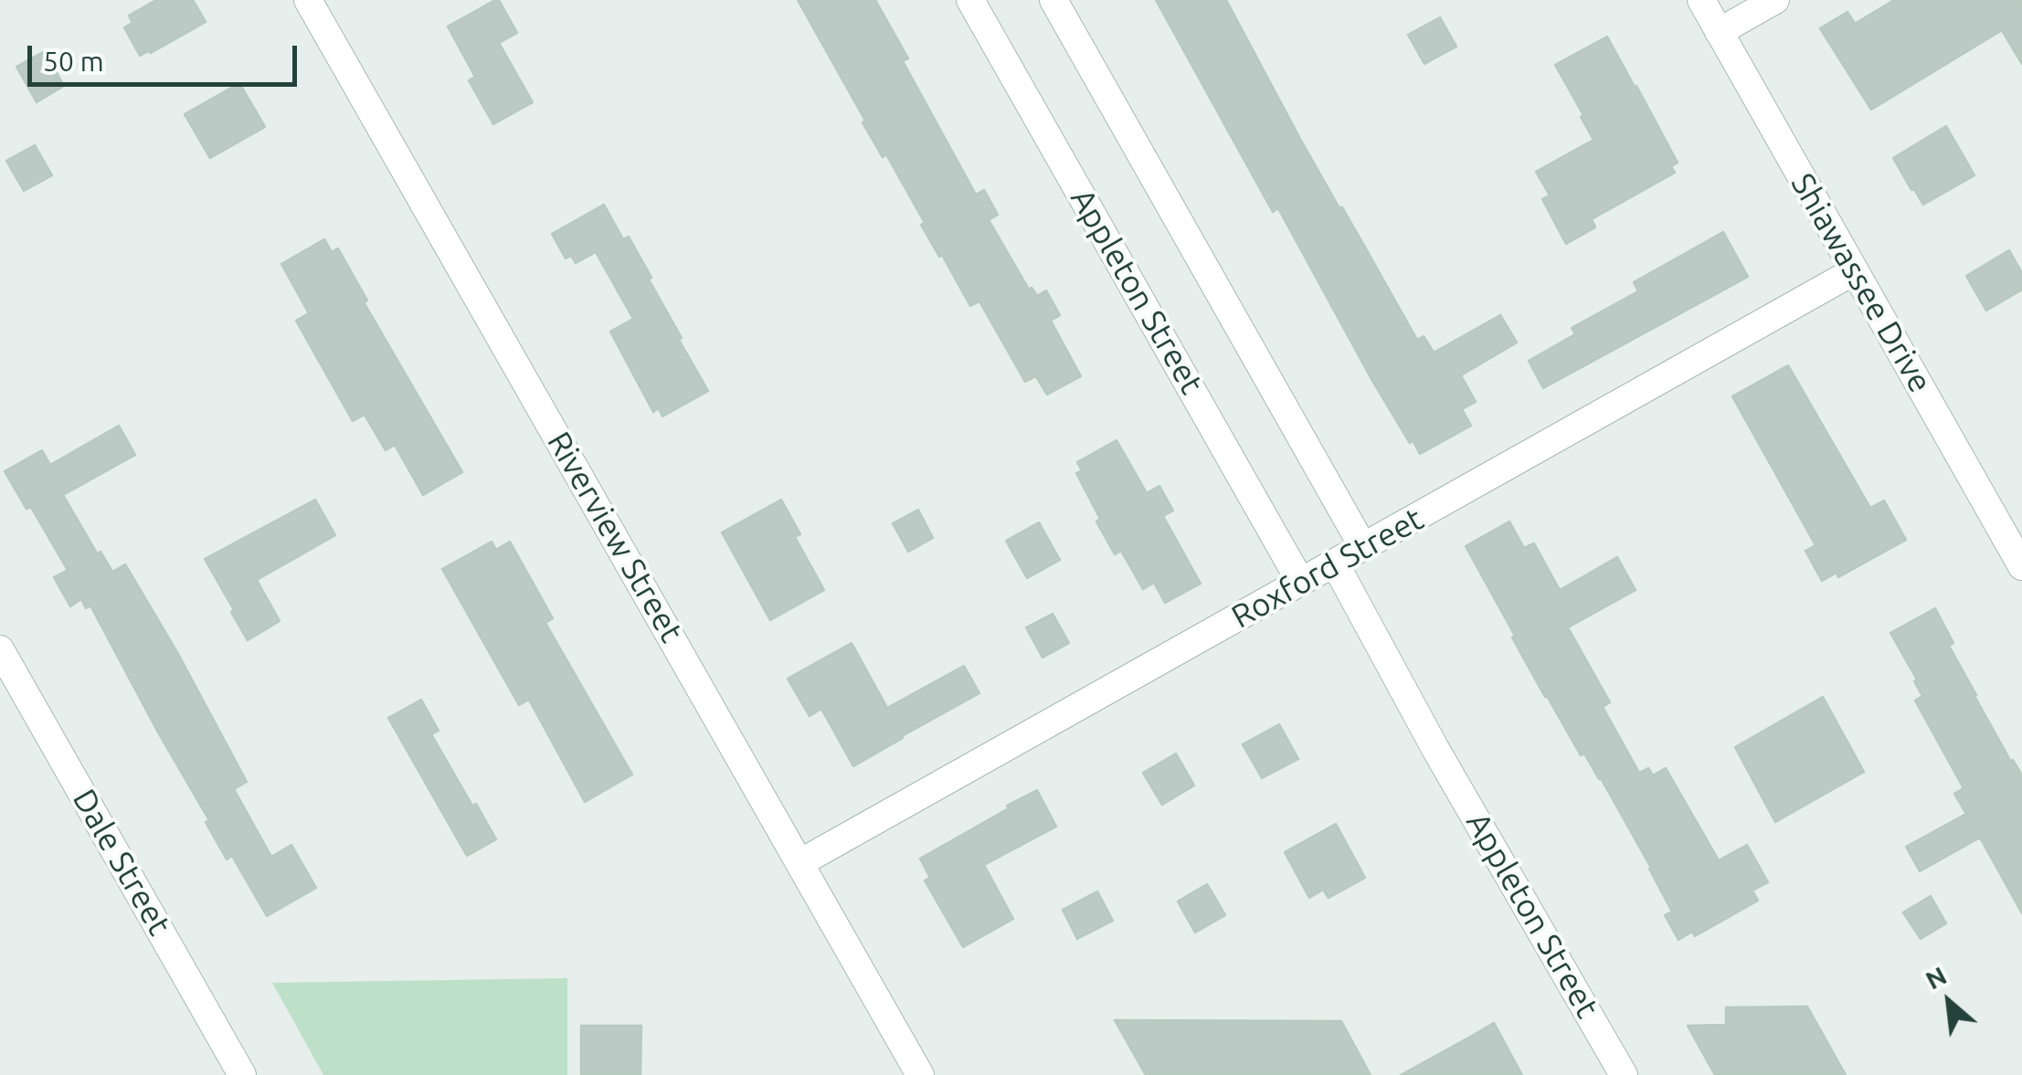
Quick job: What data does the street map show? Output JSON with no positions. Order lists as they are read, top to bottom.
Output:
{
  "streets": {
    "street": [
      "Shiawassee Drive",
      "Appleton Street",
      "Riverview Street",
      "Roxford Street",
      "Dale Street"
    ]
  },
  "crossings": [
    ["Shiawassee Drive", "Roxford Street"],
    ["Appleton Street", "Roxford Street"],
    ["Riverview Street", "Roxford Street"]
  ],
  "scale_bar": "50 m",
  "north": "top left"
}
